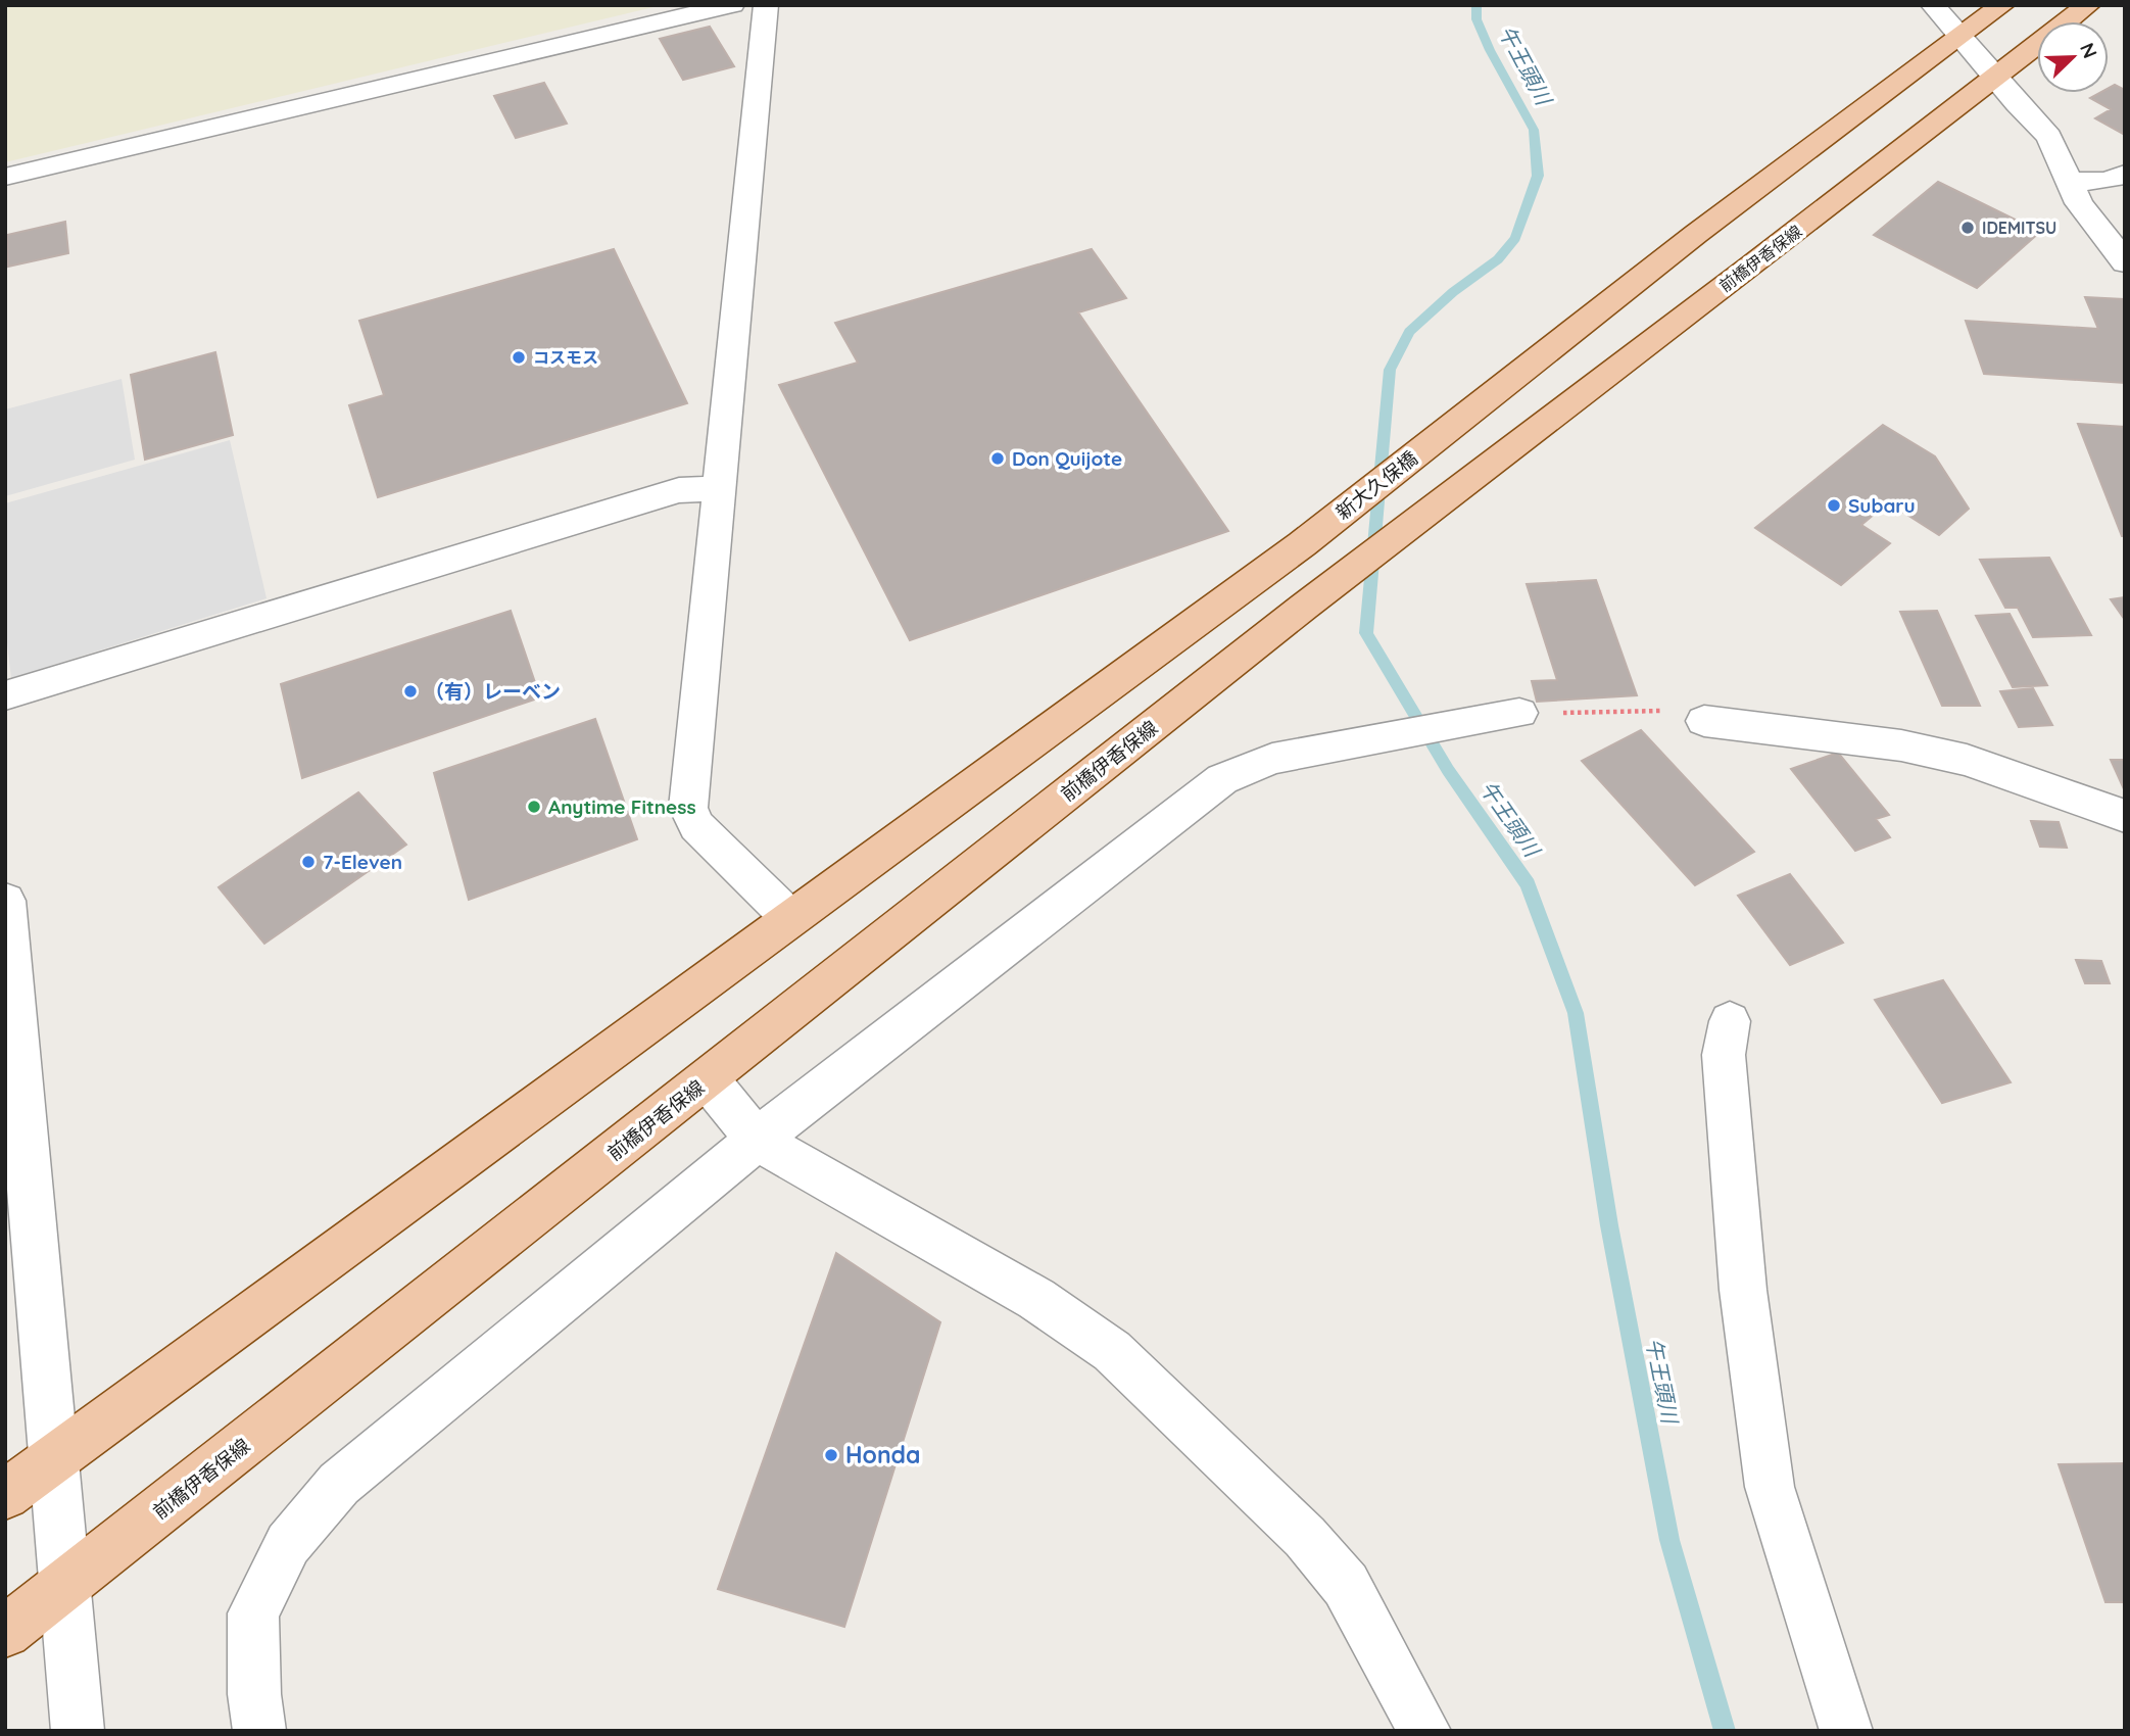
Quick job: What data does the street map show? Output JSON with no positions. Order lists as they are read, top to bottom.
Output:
{
  "streets": {
    "main road": ["前橋伊香保線", "新大久保橋"]
  },
  "water": ["午王頭川"],
  "places": [
    "IDEMITSU",
    "コスモス",
    "Don Quijote",
    "Subaru",
    "（有）レーベン",
    "Anytime Fitness",
    "7-Eleven",
    "Honda"
  ],
  "north": "top right"
}
